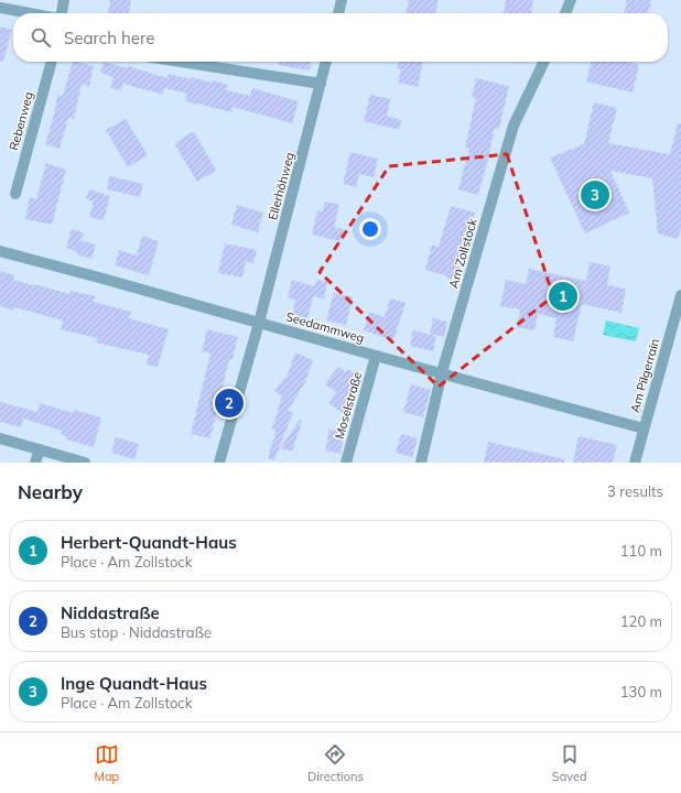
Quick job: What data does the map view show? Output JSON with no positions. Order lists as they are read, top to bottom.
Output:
{
  "streets": {
    "street": [
      "Rebenweg",
      "Ellerhöhweg",
      "Am Zollstock",
      "Seedammweg",
      "Am Pilgerrain",
      "Moselstraße"
    ]
  },
  "crossings": [
    ["Ellerhöhweg", "Seedammweg"],
    ["Am Zollstock", "Seedammweg"],
    ["Seedammweg", "Am Pilgerrain"],
    ["Seedammweg", "Moselstraße"]
  ],
  "page": {
    "search": "Search here",
    "pins": ["3", "1", "2"],
    "heading": ["Nearby", "3 results"],
    "list": [
      {
        "mark": "1",
        "name": "Herbert-Quandt-Haus",
        "note": "Place · Am Zollstock",
        "value": "110 m"
      },
      {
        "mark": "2",
        "name": "Niddastraße",
        "note": "Bus stop · Niddastraße",
        "value": "120 m"
      },
      {
        "mark": "3",
        "name": "Inge Quandt-Haus",
        "note": "Place · Am Zollstock",
        "value": "130 m"
      }
    ],
    "nav": ["Map", "Directions", "Saved"]
  }
}
